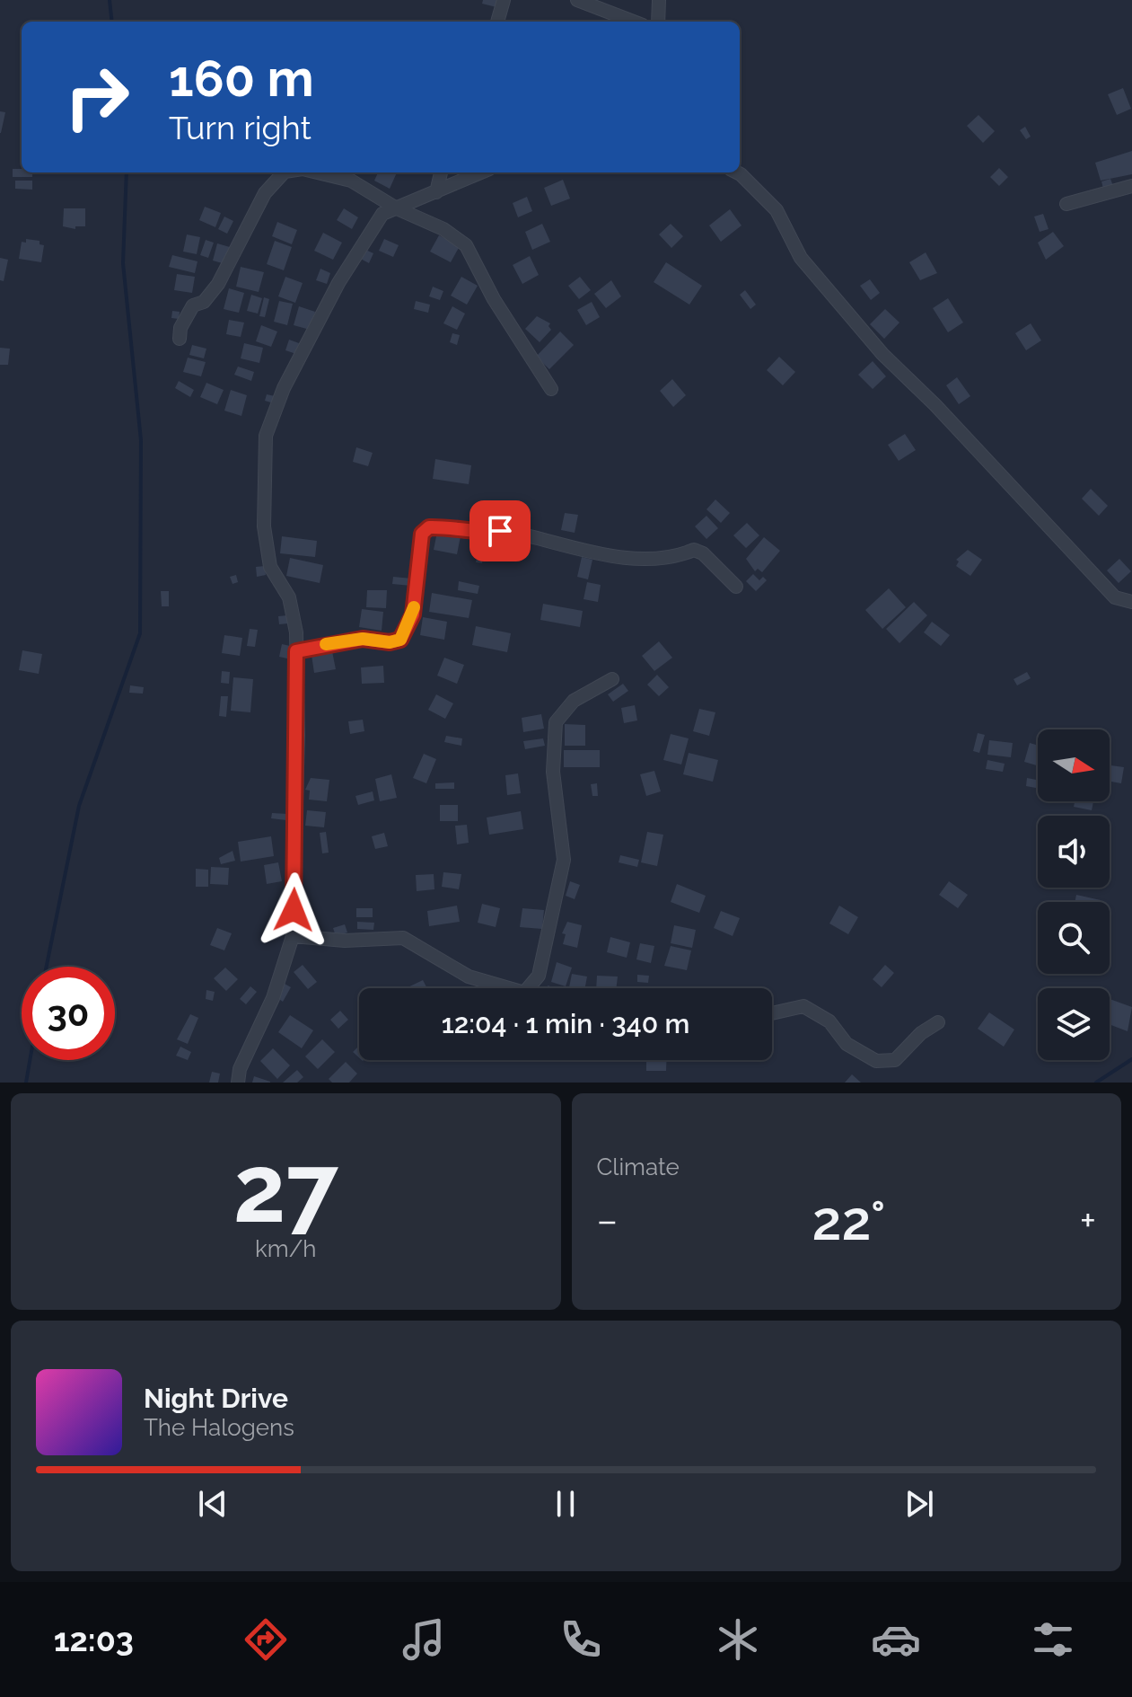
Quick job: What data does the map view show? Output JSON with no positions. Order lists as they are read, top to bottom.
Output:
{
  "north": "right",
  "page": {
    "turn": ["160 m", "Turn right"],
    "limit": "30",
    "trip": "12:04 · 1 min · 340 m",
    "tile": [
      ["27", "km/h"],
      "Climate"
    ],
    "heat": ["−", "22°", "+"],
    "song": ["Night Drive", "The Halogens"],
    "tabs": "12:03"
  }
}
